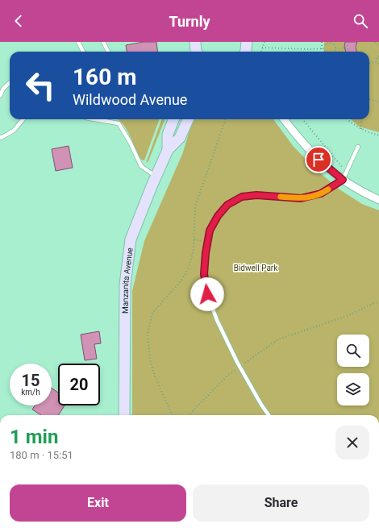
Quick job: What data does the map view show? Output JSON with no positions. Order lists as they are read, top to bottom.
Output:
{
  "streets": {
    "street": ["Manzanita Avenue"]
  },
  "parks": ["Bidwell Park"],
  "page": {
    "header": "Turnly",
    "turn": ["160 m", "Wildwood Avenue"],
    "speed": "15 km/h",
    "limit": "20",
    "heading": ["1 min", "180 m · 15:51"],
    "buttons": ["Exit", "Share"]
  }
}
